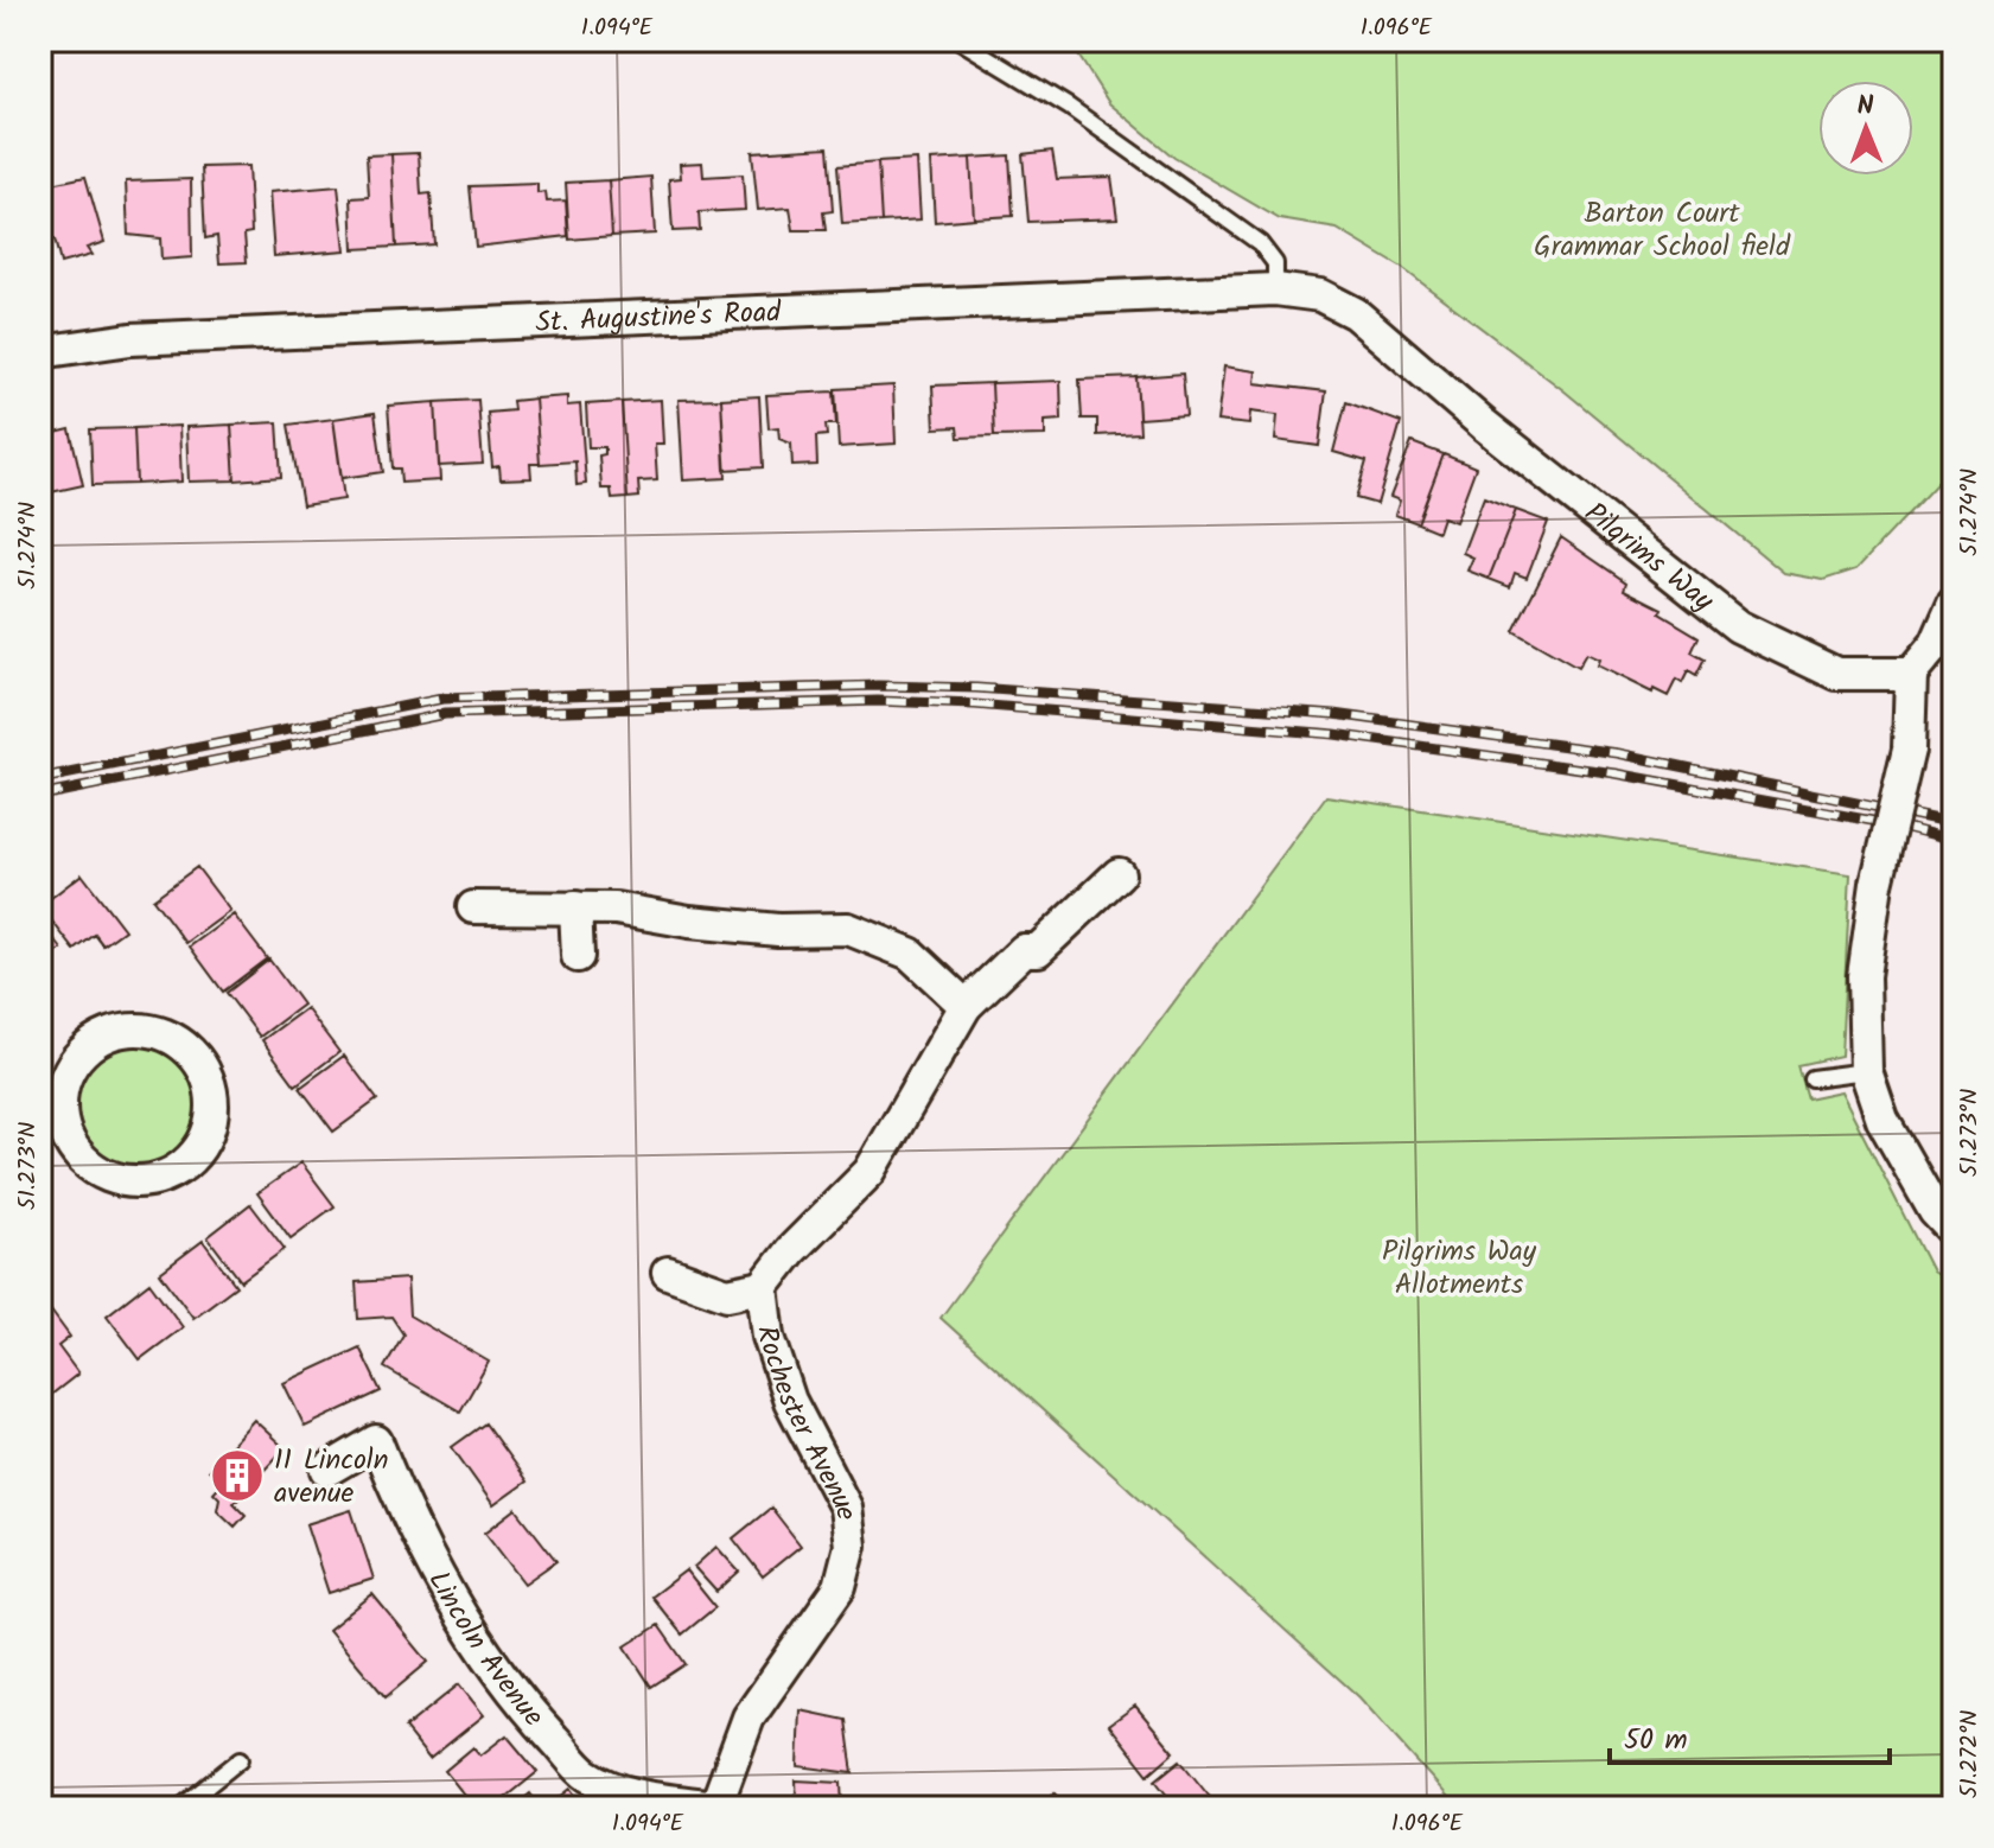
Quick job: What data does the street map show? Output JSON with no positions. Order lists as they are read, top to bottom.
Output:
{
  "streets": {
    "street": [
      "St. Augustine's Road",
      "Pilgrims Way",
      "Rochester Avenue",
      "Lincoln Avenue"
    ]
  },
  "crossings": [
    ["St. Augustine's Road", "Pilgrims Way"],
    ["Rochester Avenue", "Lincoln Avenue"]
  ],
  "parks": ["Barton Court Grammar School field", "Pilgrims Way Allotments"],
  "places": {
    "building": ["11 Lincoln avenue"]
  },
  "scale_bar": "50 m",
  "north": "top",
  "coordinates": [
    "1.094°E",
    "1.096°E",
    "51.274°N",
    "51.273°N",
    "51.272°N"
  ]
}
